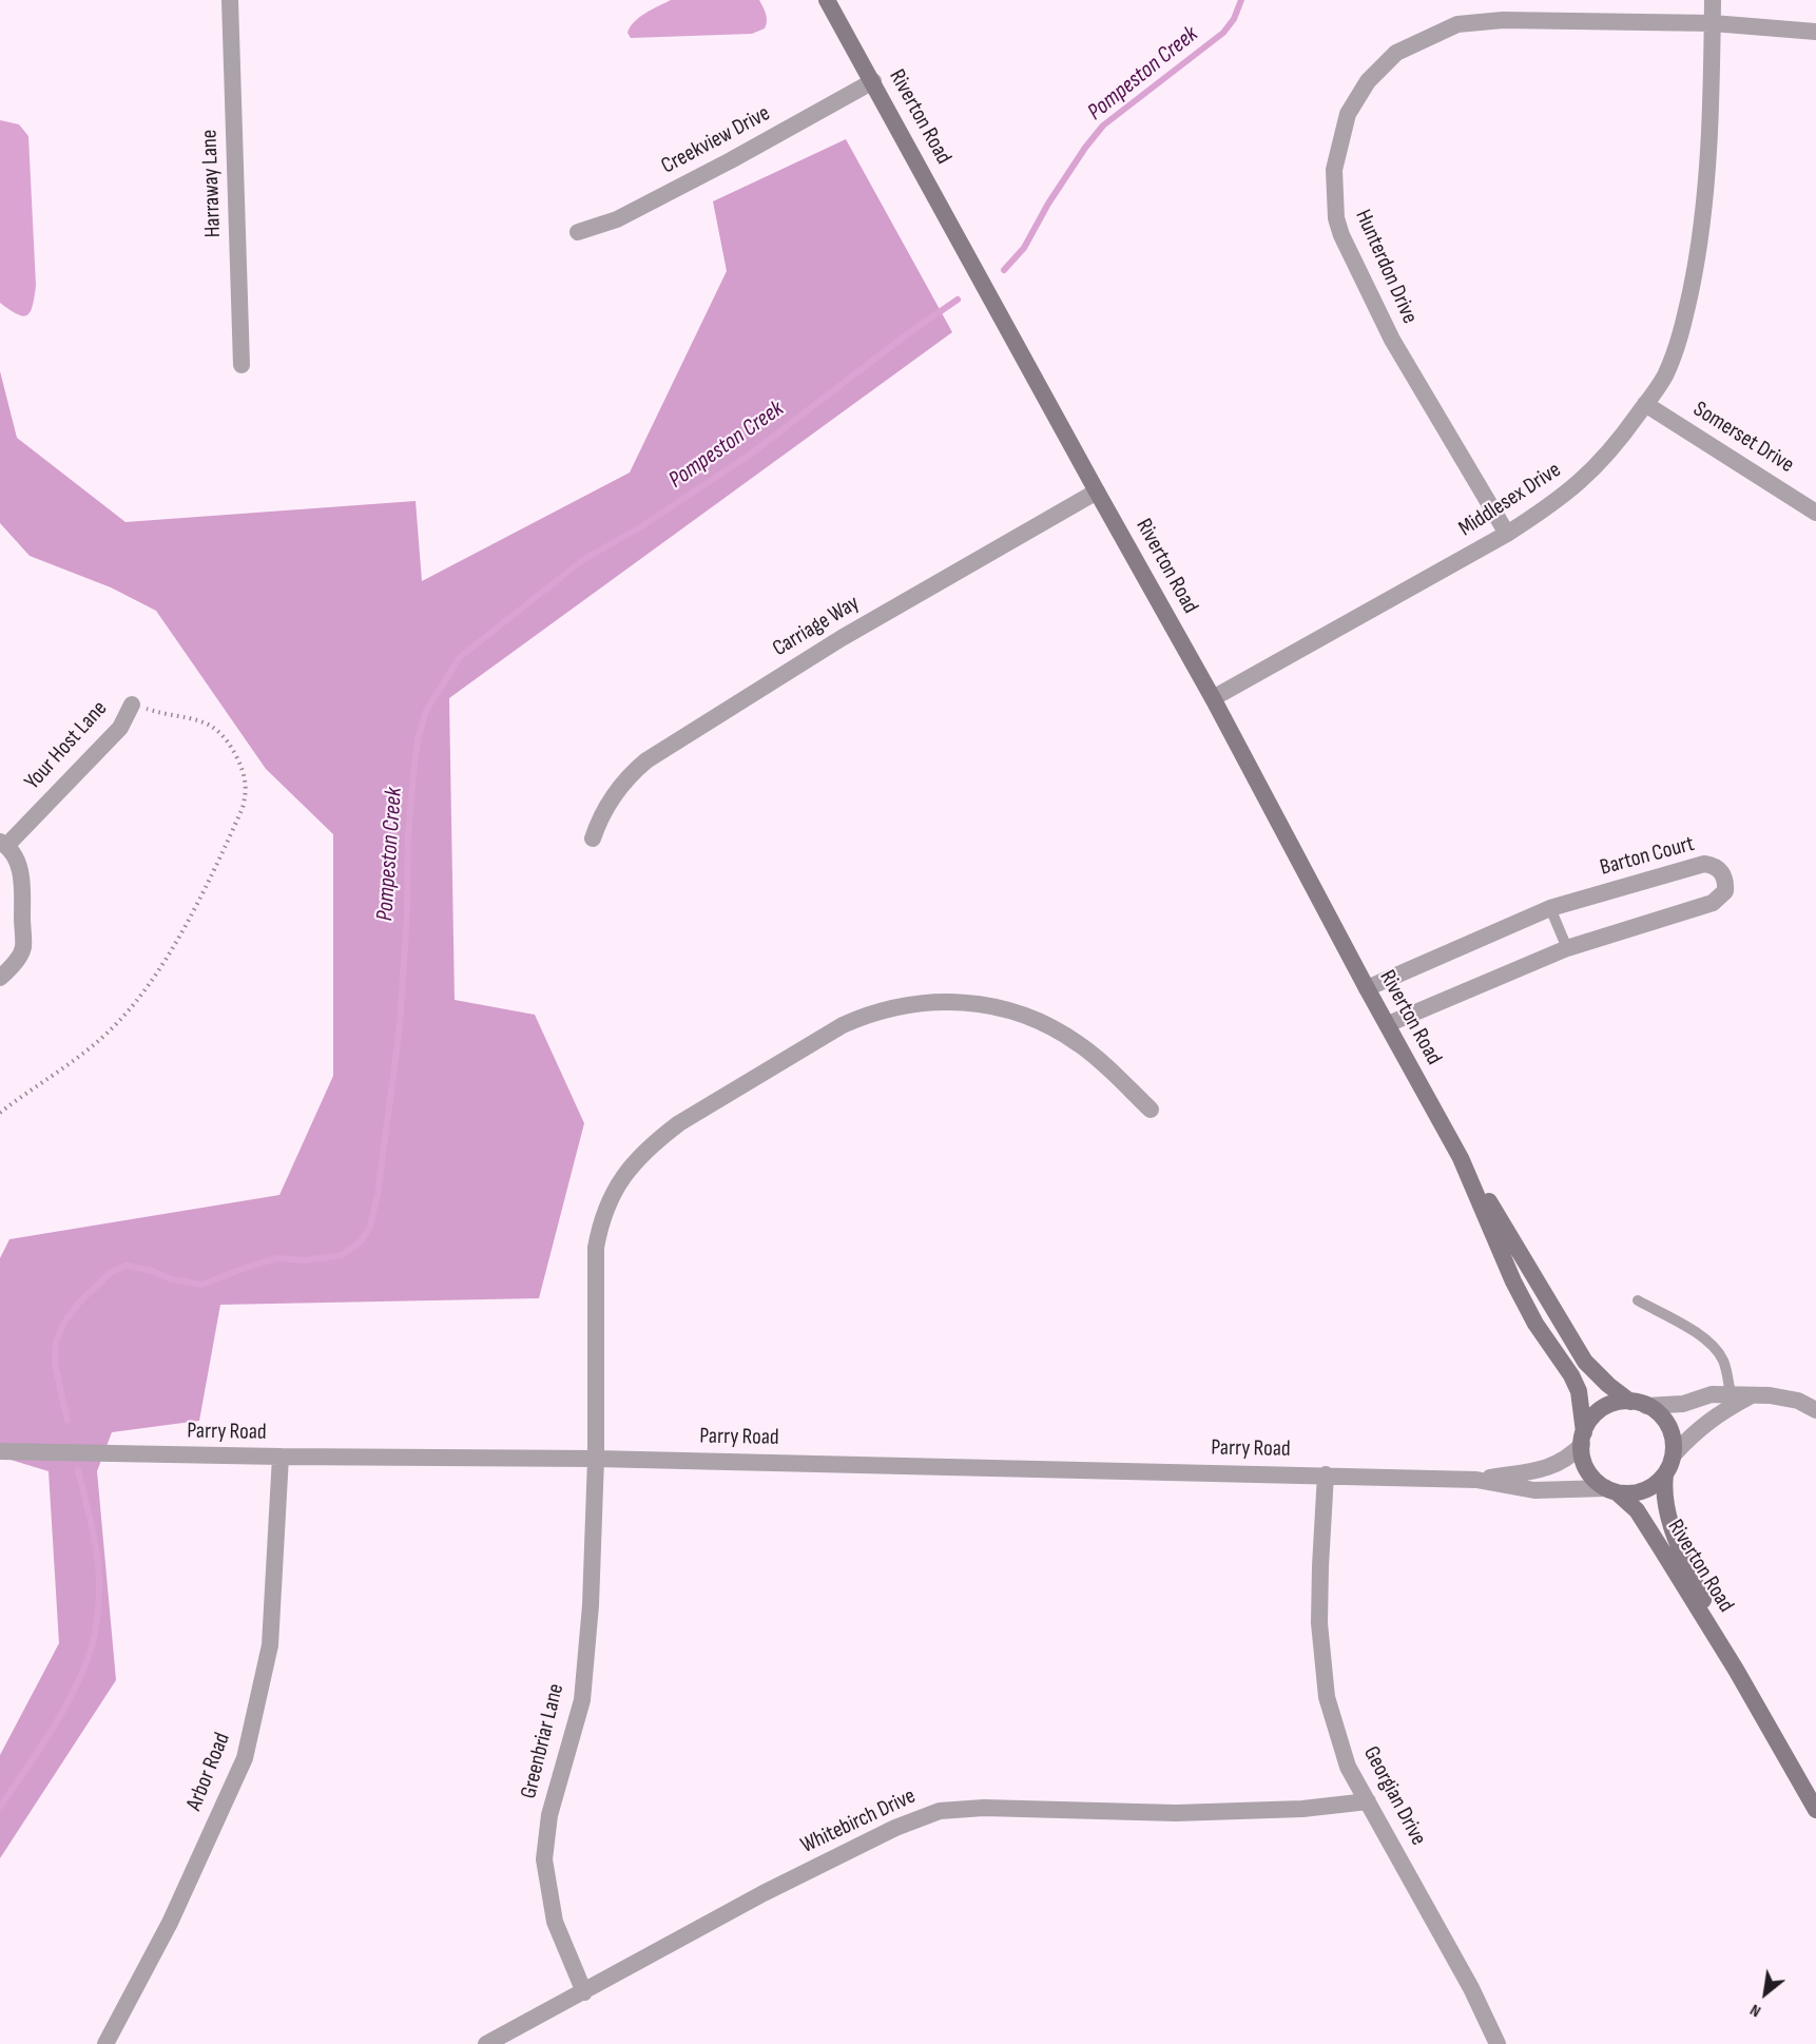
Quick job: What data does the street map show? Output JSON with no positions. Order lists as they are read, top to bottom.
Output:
{
  "streets": {
    "main road": ["Riverton Road"],
    "street": [
      "Creekview Drive",
      "Harraway Lane",
      "Hunterdon Drive",
      "Somerset Drive",
      "Middlesex Drive",
      "Carriage Way",
      "Your Host Lane",
      "Barton Court",
      "Parry Road",
      "Greenbriar Lane",
      "Arbor Road",
      "Georgian Drive",
      "Whitebirch Drive"
    ]
  },
  "crossings": [
    ["Riverton Road", "Creekview Drive"],
    ["Riverton Road", "Middlesex Drive"],
    ["Riverton Road", "Carriage Way"],
    ["Riverton Road", "Barton Court"],
    ["Riverton Road", "Parry Road"],
    ["Hunterdon Drive", "Middlesex Drive"],
    ["Somerset Drive", "Middlesex Drive"],
    ["Parry Road", "Greenbriar Lane"],
    ["Parry Road", "Arbor Road"],
    ["Parry Road", "Georgian Drive"],
    ["Greenbriar Lane", "Whitebirch Drive"],
    ["Georgian Drive", "Whitebirch Drive"]
  ],
  "water": ["Pompeston Creek"],
  "north": "bottom left"
}
